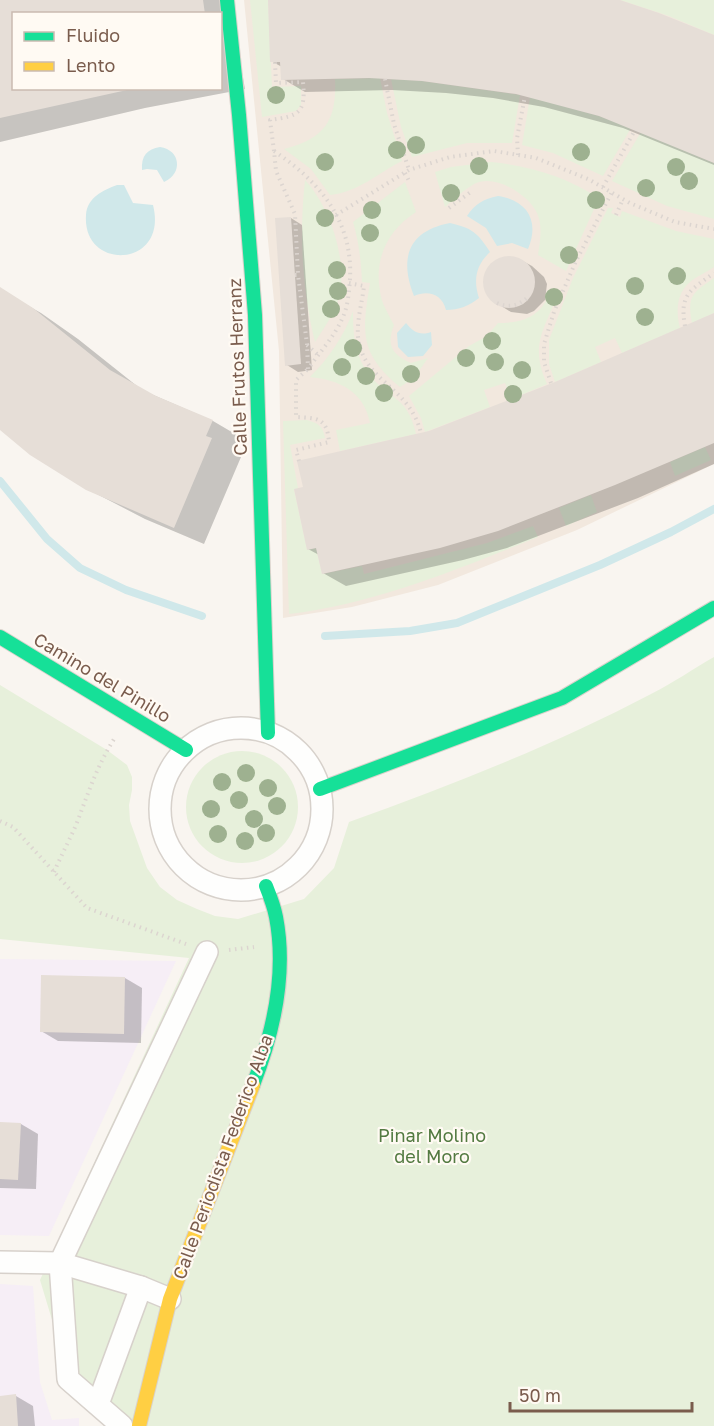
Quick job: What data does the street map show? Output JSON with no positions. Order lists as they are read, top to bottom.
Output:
{
  "streets": {
    "street": ["Calle Frutos Herranz", "Camino del Pinillo", "Calle Periodista Federico Alba"]
  },
  "crossings": [
    ["Calle Frutos Herranz", "Camino del Pinillo"],
    ["Calle Frutos Herranz", "Calle Periodista Federico Alba"],
    ["Camino del Pinillo", "Calle Periodista Federico Alba"]
  ],
  "parks": ["Pinar Molino del Moro"],
  "legend": ["Fluido", "Lento"],
  "scale_bar": "50 m"
}
